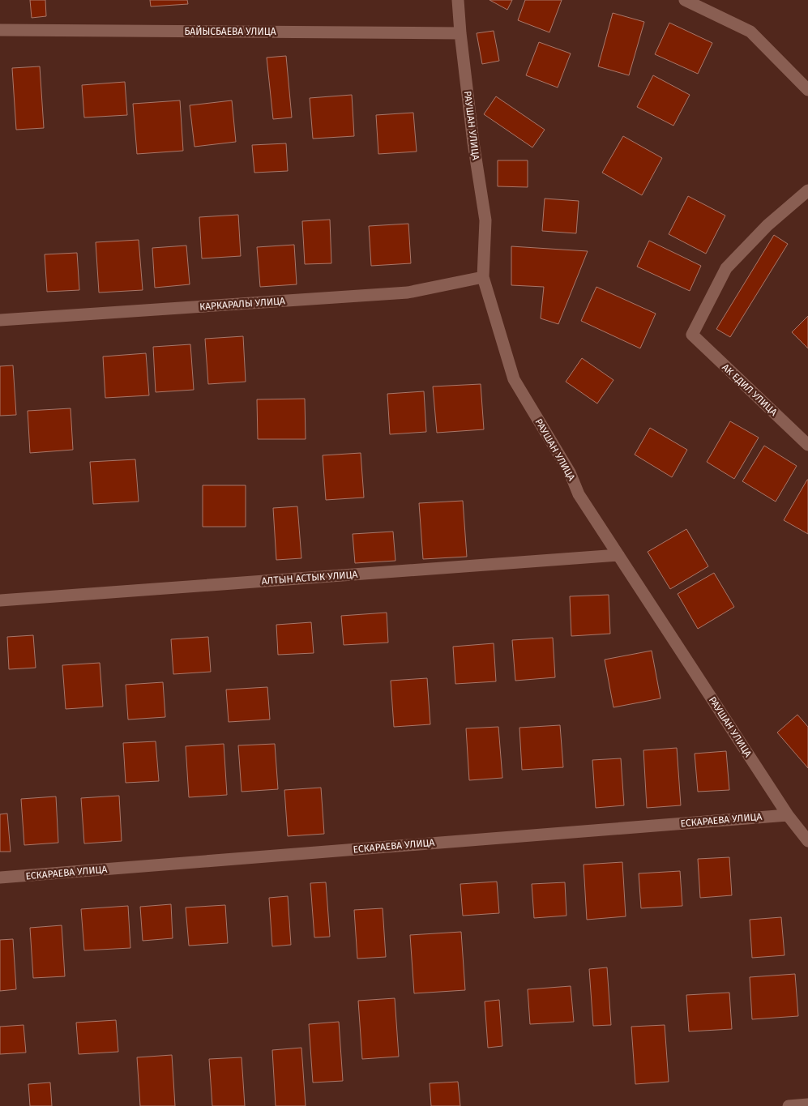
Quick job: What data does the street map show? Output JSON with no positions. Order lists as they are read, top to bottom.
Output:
{
  "streets": {
    "street": [
      "БАЙЫСБАЕВА УЛИЦА",
      "РАУШАН УЛИЦА",
      "КАРКАРАЛЫ УЛИЦА",
      "АК ЕДИЛ УЛИЦА",
      "АЛТЫН АСТЫК УЛИЦА",
      "ЕСКАРАЕВА УЛИЦА"
    ]
  },
  "crossings": [
    ["БАЙЫСБАЕВА УЛИЦА", "РАУШАН УЛИЦА"],
    ["РАУШАН УЛИЦА", "КАРКАРАЛЫ УЛИЦА"],
    ["РАУШАН УЛИЦА", "АЛТЫН АСТЫК УЛИЦА"],
    ["РАУШАН УЛИЦА", "ЕСКАРАЕВА УЛИЦА"]
  ]
}
